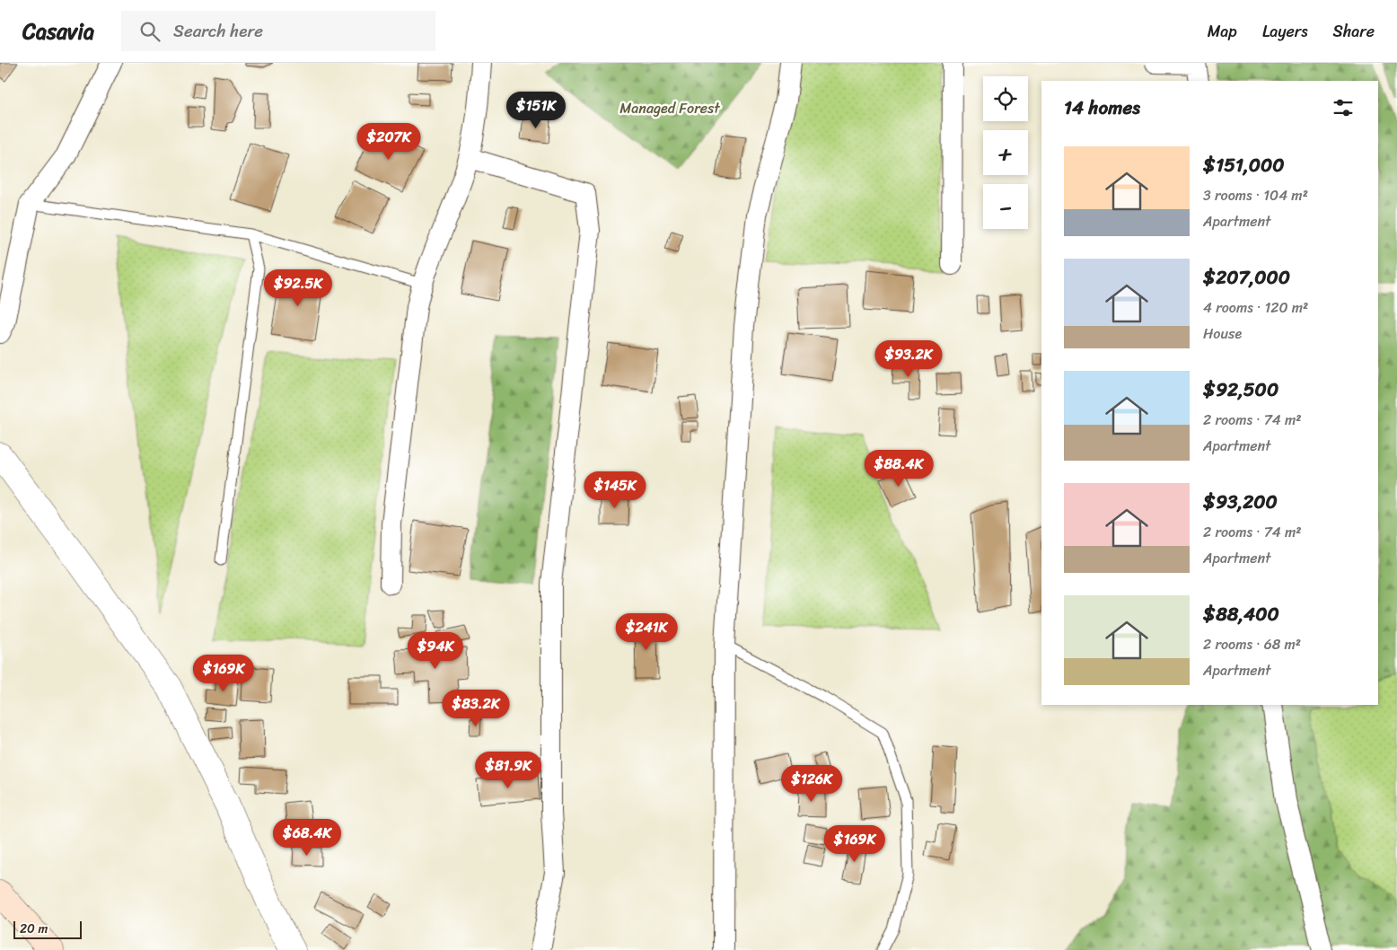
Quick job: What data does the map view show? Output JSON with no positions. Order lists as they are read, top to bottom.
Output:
{
  "parks": ["Managed Forest"],
  "scale_bar": "20 m",
  "page": {
    "header": "Casavia",
    "search": "Search here",
    "nav": ["Map", "Layers", "Share"],
    "map_buttons": ["+", "−"],
    "heading": "14 homes",
    "price": [
      "$151K",
      "$207K",
      "$92.5K",
      "$93.2K",
      "$88.4K",
      "$145K",
      "$241K",
      "$94K",
      "$169K",
      "$83.2K",
      "$81.9K",
      "$126K",
      "$68.4K",
      "$169K"
    ],
    "list": [
      {
        "name": "$151,000",
        "note": "3 rooms · 104 m² · Apartment"
      },
      {
        "name": "$207,000",
        "note": "4 rooms · 120 m² · House"
      },
      {
        "name": "$92,500",
        "note": "2 rooms · 74 m² · Apartment"
      },
      {
        "name": "$93,200",
        "note": "2 rooms · 74 m² · Apartment"
      },
      {
        "name": "$88,400",
        "note": "2 rooms · 68 m² · Apartment"
      }
    ],
    "scale": "20 m"
  }
}
